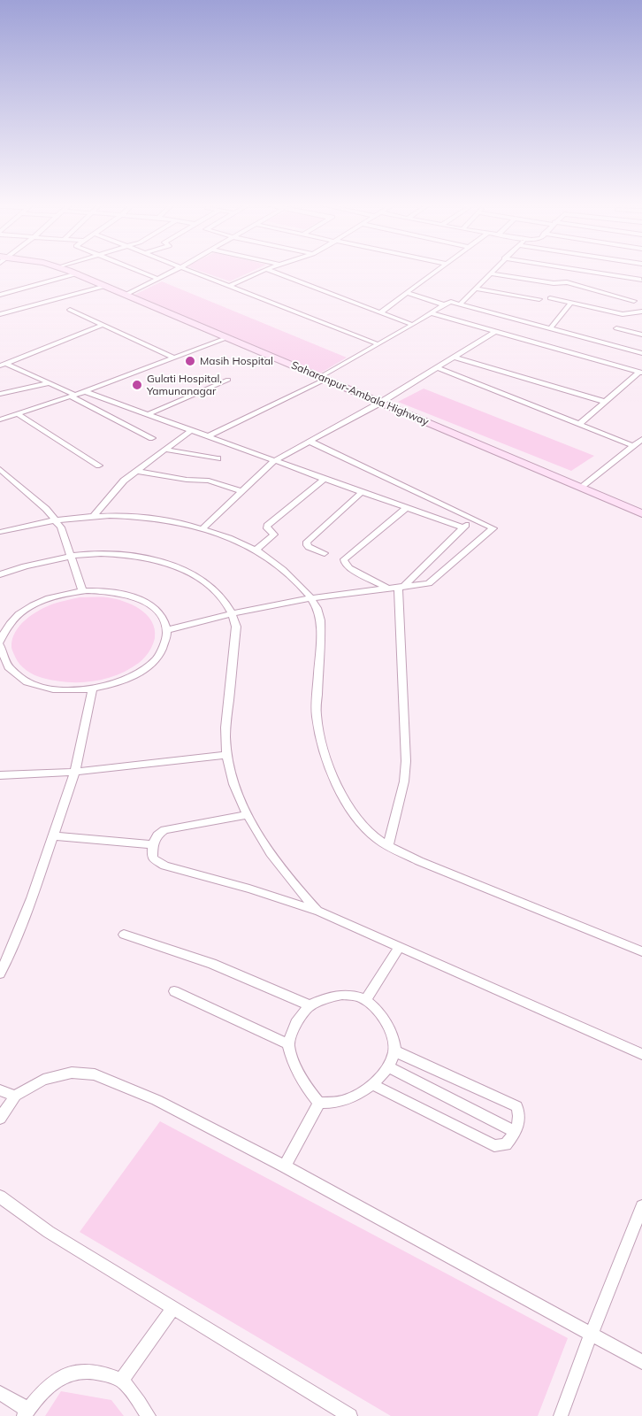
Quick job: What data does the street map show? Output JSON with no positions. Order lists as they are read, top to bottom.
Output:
{
  "streets": {
    "main road": ["Saharanpur-Ambala Highway"]
  },
  "places": ["Masih Hospital", "Gulati Hospital, Yamunanagar"]
}
